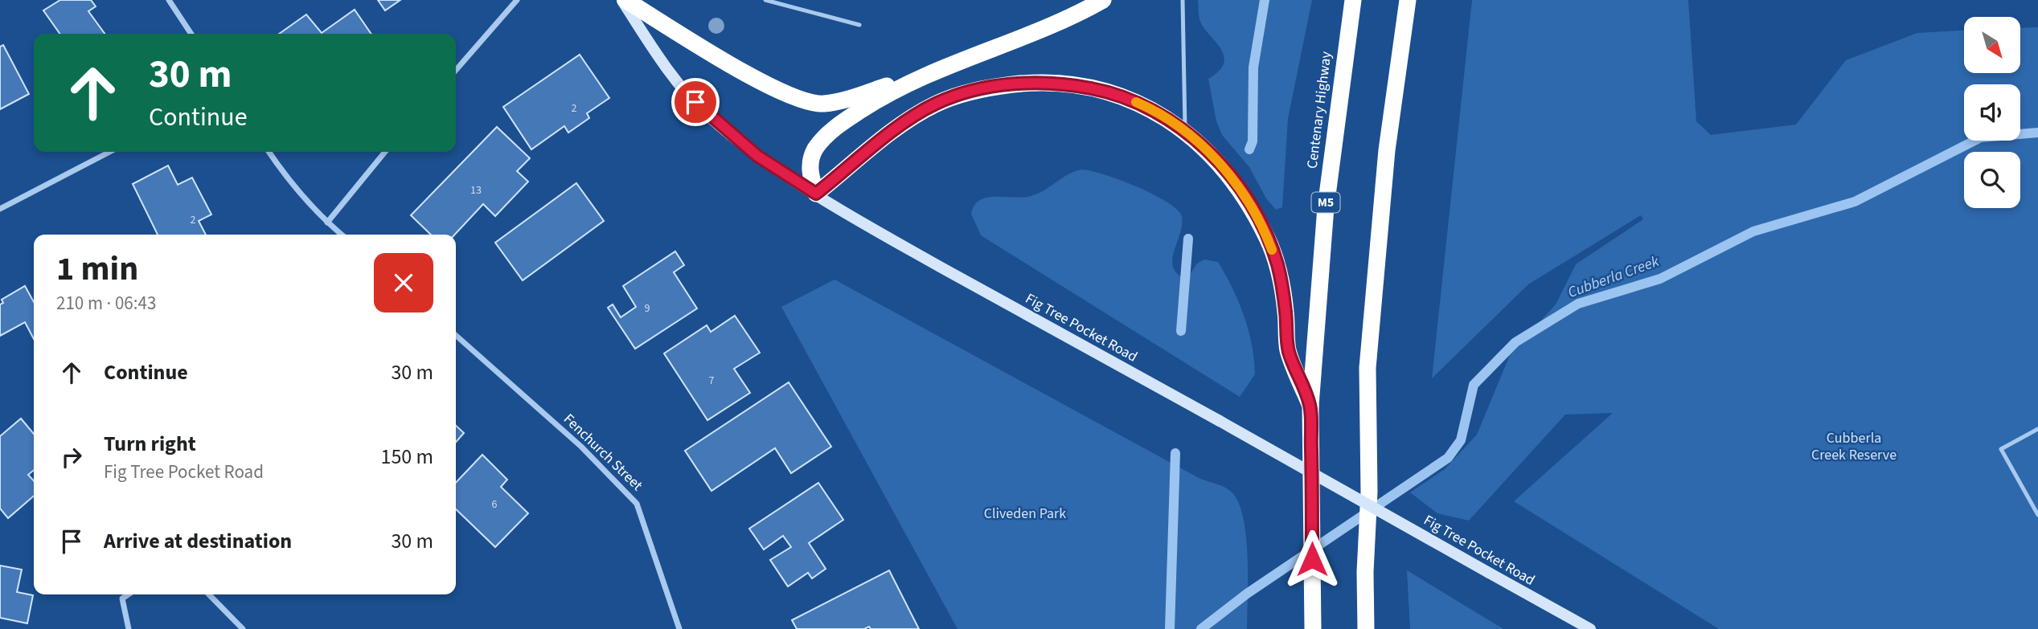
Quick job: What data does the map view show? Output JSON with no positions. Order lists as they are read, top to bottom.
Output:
{
  "streets": {
    "highway": ["Centenary Highway", "M5"],
    "main road": ["Fig Tree Pocket Road"],
    "street": ["Fenchurch Street"]
  },
  "water": ["Cubberla Creek"],
  "parks": ["Cubberla Creek Reserve", "Cliveden Park"],
  "house_numbers": [
    "2",
    "13",
    "2",
    "9",
    "7",
    "6"
  ],
  "north": "bottom right",
  "page": {
    "turn": ["30 m", "Continue"],
    "heading": ["1 min", "210 m · 06:43"],
    "list": [
      {
        "name": "Continue",
        "value": "30 m"
      },
      {
        "name": "Turn right",
        "note": "Fig Tree Pocket Road",
        "value": "150 m"
      },
      {
        "name": "Arrive at destination",
        "value": "30 m"
      }
    ]
  }
}
